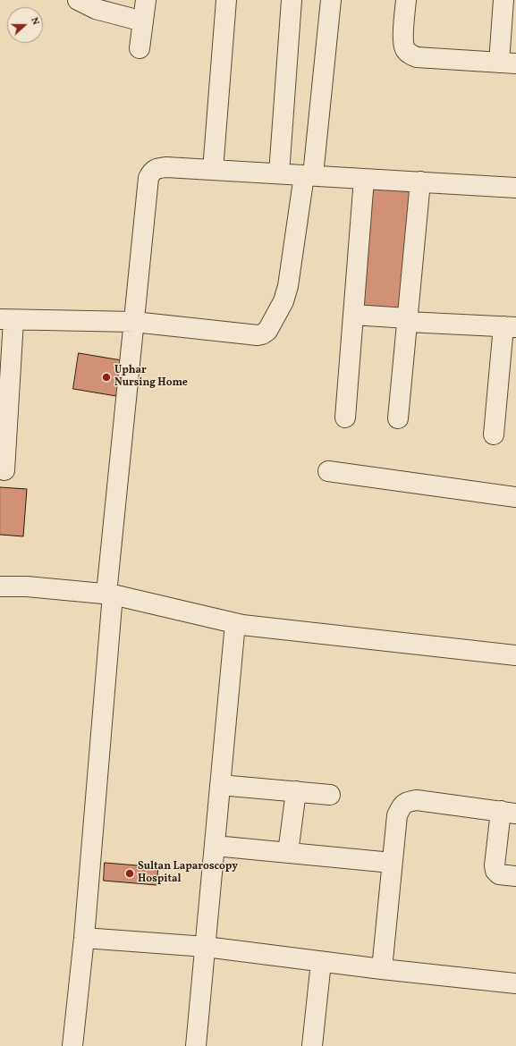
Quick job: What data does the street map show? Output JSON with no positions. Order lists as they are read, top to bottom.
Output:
{
  "places": ["Uphar Nursing Home", "Sultan Laparoscopy Hospital"],
  "north": "right"
}
